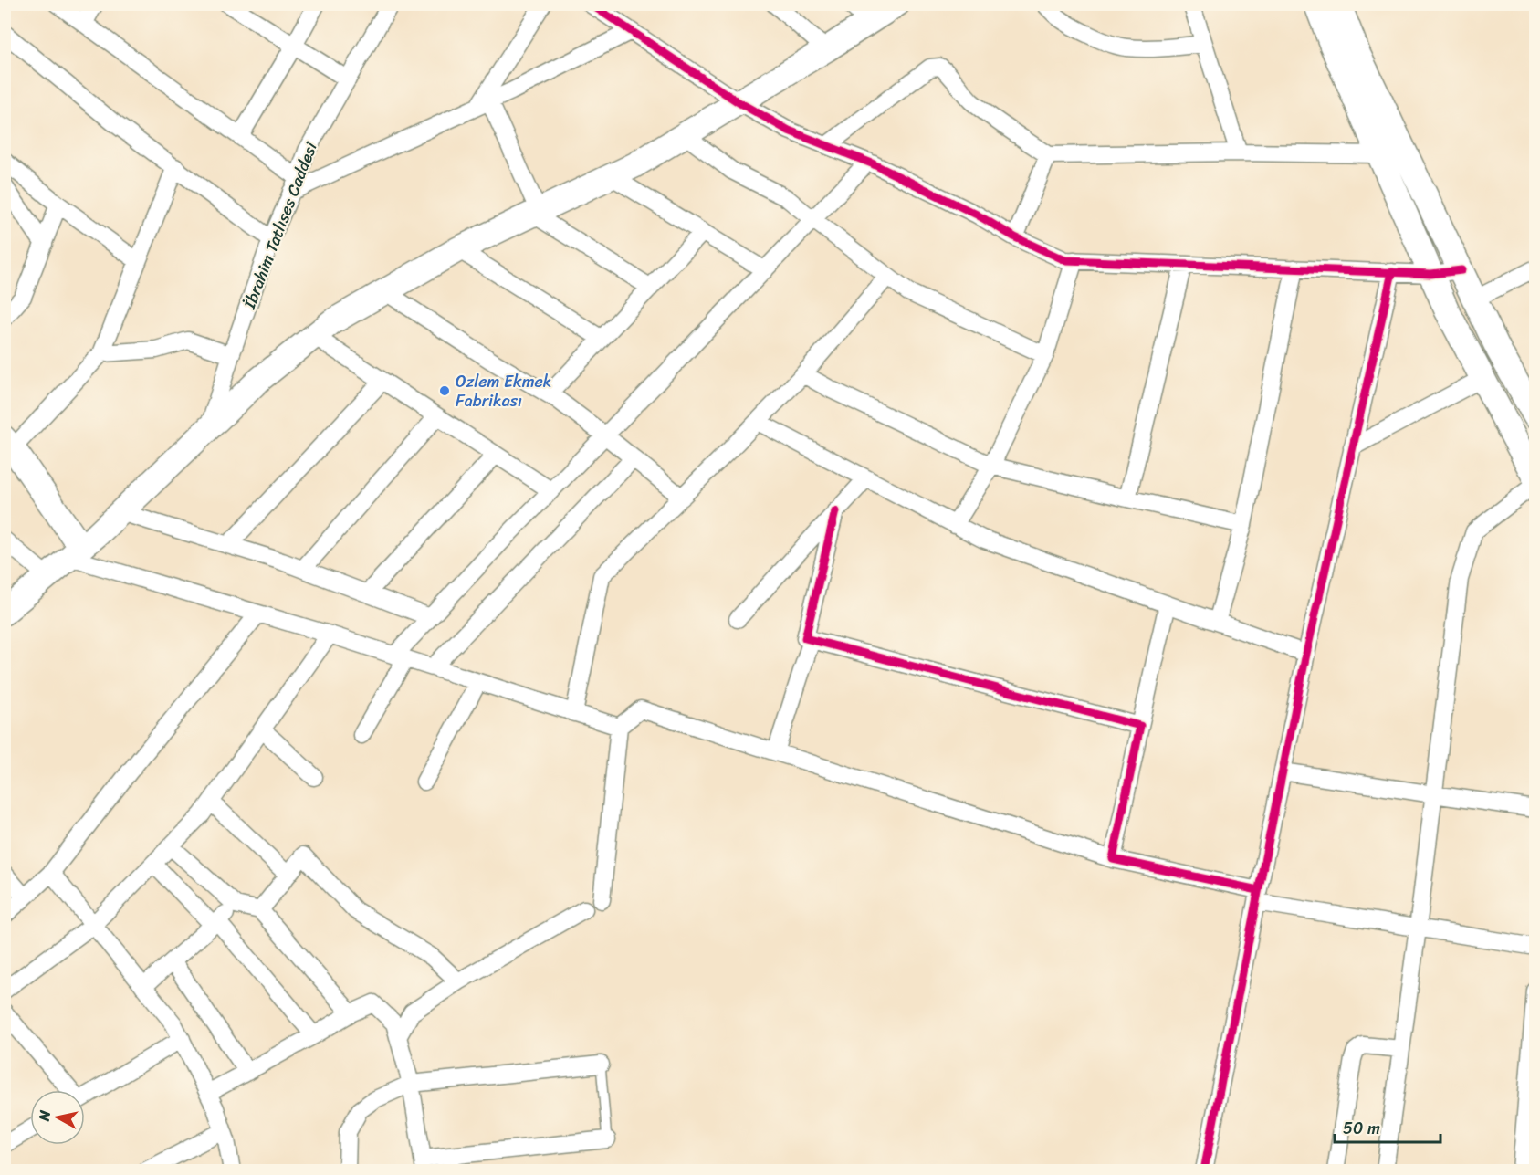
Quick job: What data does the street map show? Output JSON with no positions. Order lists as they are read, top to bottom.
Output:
{
  "streets": {
    "street": ["İbrahim Tatlıses Caddesi"]
  },
  "places": ["Ozlem Ekmek Fabrikası"],
  "scale_bar": "50 m",
  "north": "left"
}
